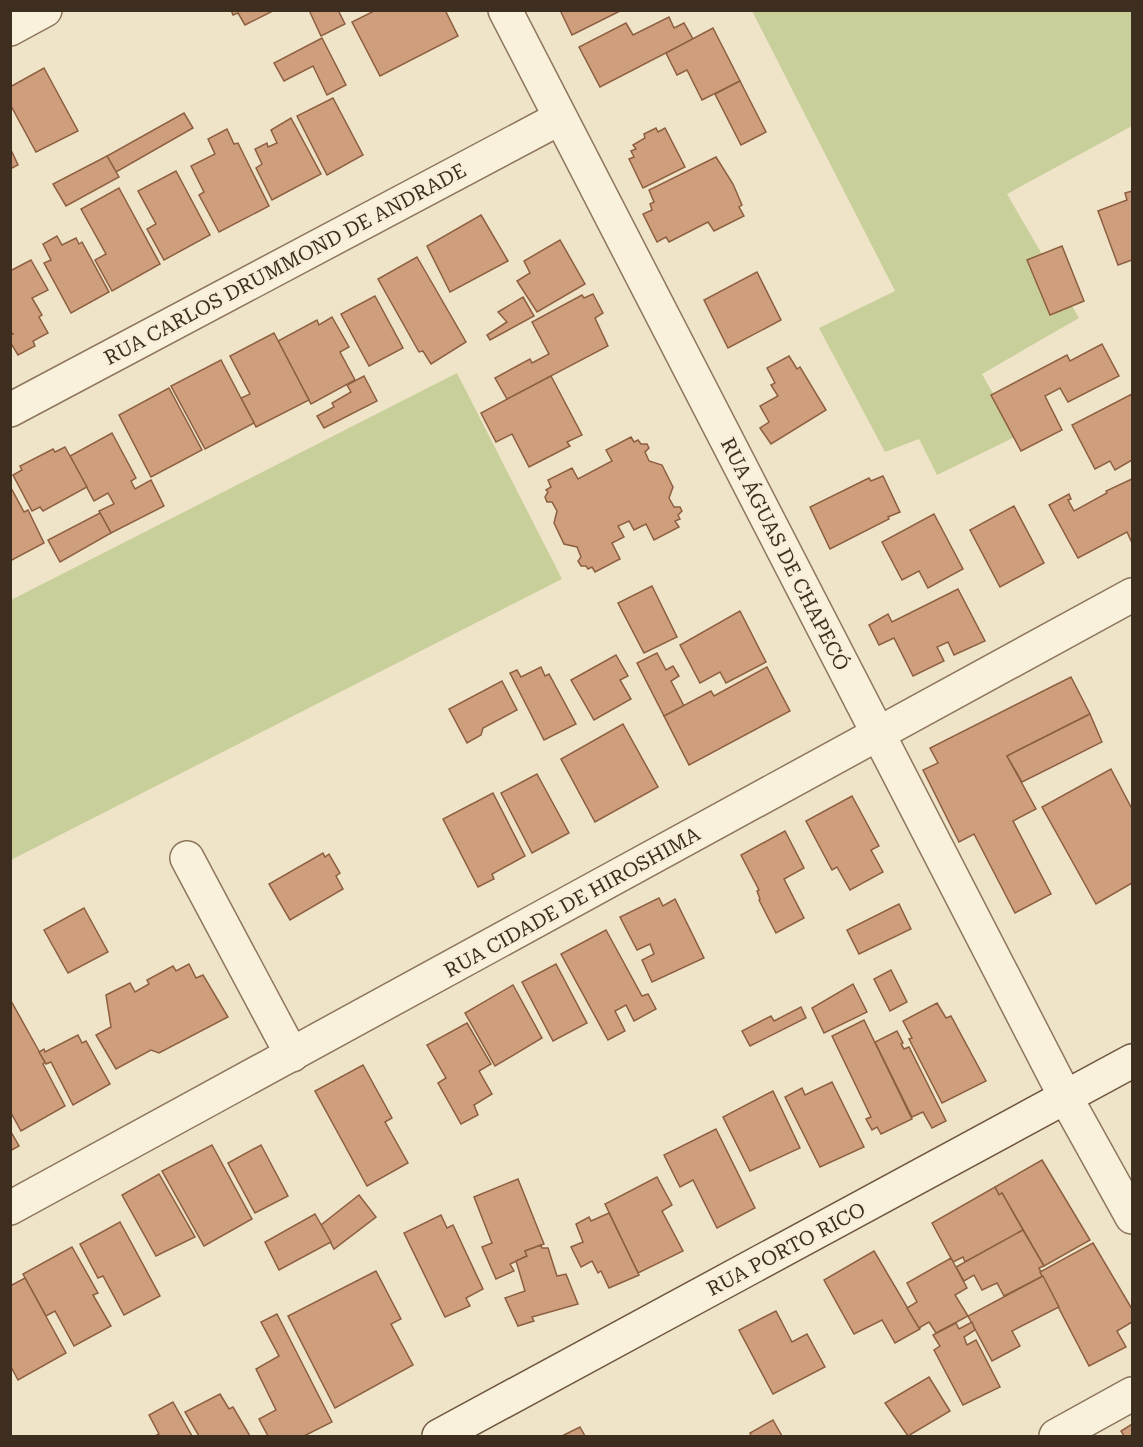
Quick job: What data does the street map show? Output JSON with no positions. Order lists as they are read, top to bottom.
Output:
{
  "streets": {
    "street": [
      "RUA CARLOS DRUMMOND DE ANDRADE",
      "RUA ÁGUAS DE CHAPECÓ",
      "RUA CIDADE DE HIROSHIMA",
      "RUA PORTO RICO"
    ]
  },
  "crossings": [
    ["RUA CARLOS DRUMMOND DE ANDRADE", "RUA ÁGUAS DE CHAPECÓ"],
    ["RUA ÁGUAS DE CHAPECÓ", "RUA CIDADE DE HIROSHIMA"],
    ["RUA ÁGUAS DE CHAPECÓ", "RUA PORTO RICO"]
  ]
}
